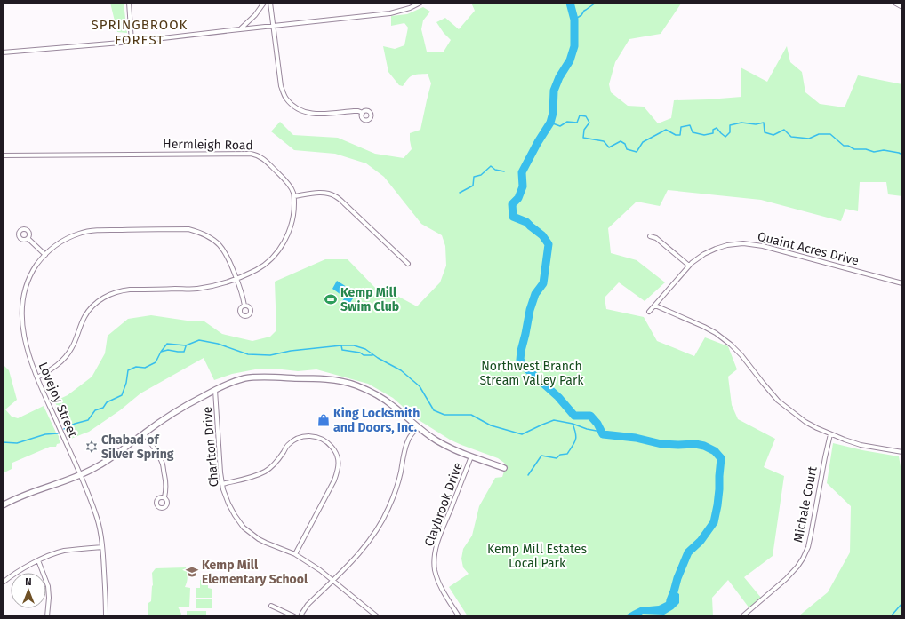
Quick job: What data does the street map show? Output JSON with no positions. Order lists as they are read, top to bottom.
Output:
{
  "streets": {
    "street": [
      "Hermleigh Road",
      "Quaint Acres Drive",
      "Lovejoy Street",
      "Charlton Drive",
      "Claybrook Drive",
      "Michale Court"
    ]
  },
  "districts": ["SPRINGBROOK FOREST"],
  "parks": ["Northwest Branch Stream Valley Park", "Kemp Mill Estates Local Park"],
  "places": {
    "sports": ["Kemp Mill Swim Club"],
    "shop": ["King Locksmith and Doors, Inc."],
    "synagogue": ["Chabad of Silver Spring"],
    "school or university": ["Kemp Mill Elementary School"]
  },
  "north": "top"
}
